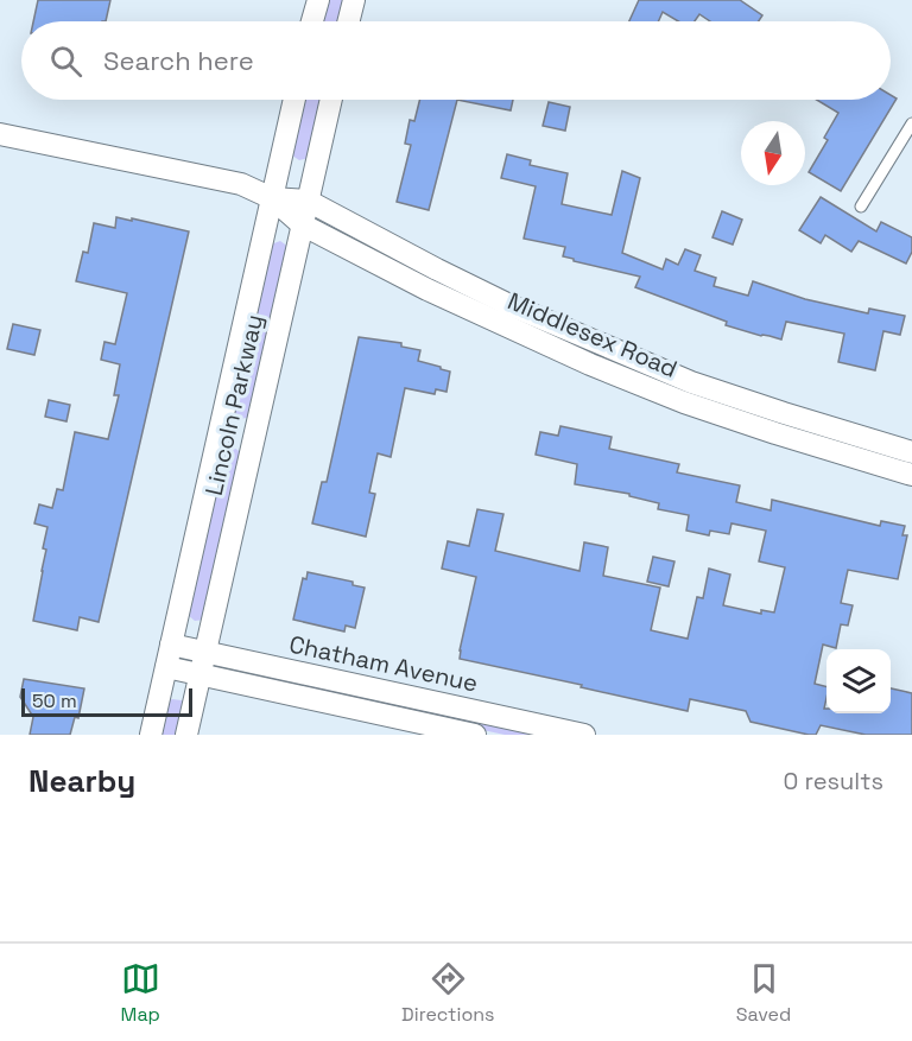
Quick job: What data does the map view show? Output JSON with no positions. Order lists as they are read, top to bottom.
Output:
{
  "streets": {
    "street": ["Middlesex Road", "Lincoln Parkway", "Chatham Avenue"]
  },
  "crossings": [
    ["Middlesex Road", "Lincoln Parkway"],
    ["Lincoln Parkway", "Chatham Avenue"]
  ],
  "scale_bar": "50 m",
  "north": "bottom",
  "page": {
    "search": "Search here",
    "scale": "50 m",
    "heading": ["Nearby", "0 results"],
    "nav": ["Map", "Directions", "Saved"]
  }
}
